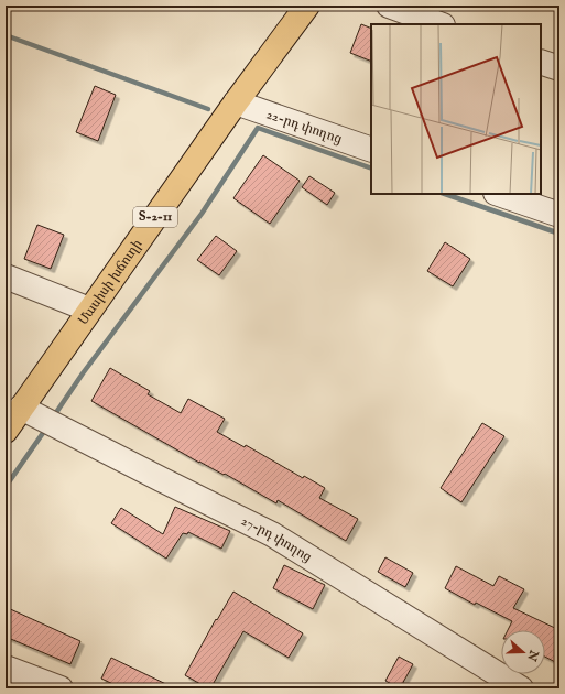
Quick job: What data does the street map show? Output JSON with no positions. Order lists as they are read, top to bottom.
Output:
{
  "streets": {
    "main road": ["Տ-2-11", "Մասիսի խճուղի"],
    "street": ["22-րդ փողոց", "27-րդ փողոց"]
  },
  "crossings": [
    ["22-րդ փողոց", "Մասիսի խճուղի"],
    ["Մասիսի խճուղի", "27-րդ փողոց"]
  ],
  "north": "right"
}
